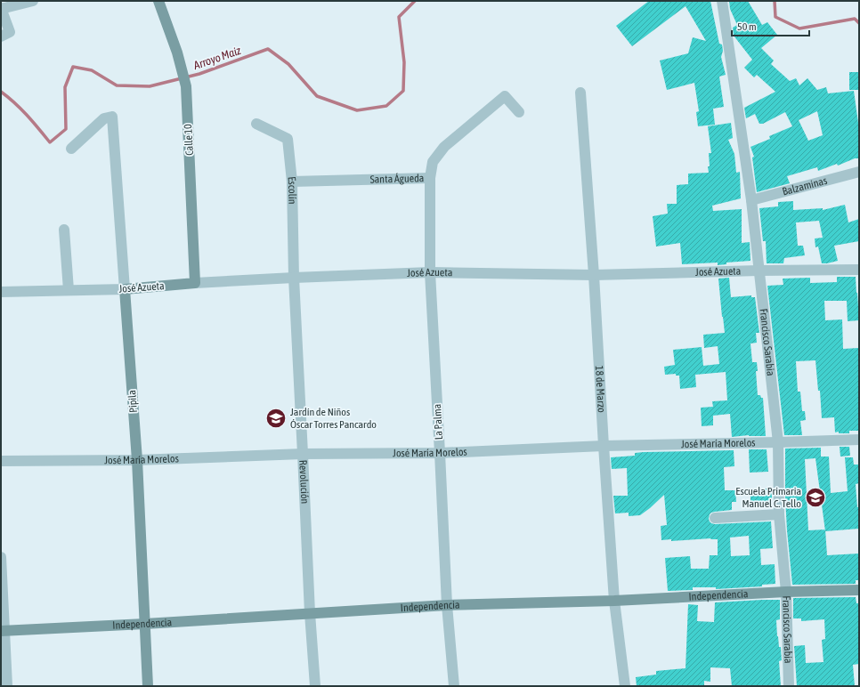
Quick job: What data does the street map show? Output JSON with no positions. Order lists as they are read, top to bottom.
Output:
{
  "streets": {
    "main road": [
      "Calle 10",
      "José Azueta",
      "Pípila",
      "Independencia"
    ],
    "street": [
      "Santa Águeda",
      "Balzaminas",
      "Escolín",
      "Francisco Sarabia",
      "18 de Marzo",
      "La Palma",
      "José María Morelos",
      "Revolución"
    ]
  },
  "crossings": [
    ["Calle 10", "José Azueta"],
    ["Santa Águeda", "Escolín"],
    ["Santa Águeda", "La Palma"],
    ["Balzaminas", "Francisco Sarabia"],
    ["Escolín", "José Azueta"],
    ["Escolín", "Revolución"],
    ["José Azueta", "Francisco Sarabia"],
    ["José Azueta", "18 de Marzo"],
    ["José Azueta", "Pípila"],
    ["José Azueta", "La Palma"],
    ["José Azueta", "Revolución"],
    ["Francisco Sarabia", "José María Morelos"],
    ["Francisco Sarabia", "Independencia"],
    ["18 de Marzo", "José María Morelos"],
    ["18 de Marzo", "Independencia"],
    ["Pípila", "José María Morelos"],
    ["Pípila", "Independencia"],
    ["La Palma", "José María Morelos"],
    ["La Palma", "Independencia"],
    ["José María Morelos", "Revolución"],
    ["Revolución", "Independencia"]
  ],
  "water": ["Arroyo Maiz"],
  "places": {
    "school or university": ["Jardín de Niños Óscar Torres Pancardo", "Escuela Primaria Manuel C. Tello"]
  },
  "scale_bar": "50 m"
}
